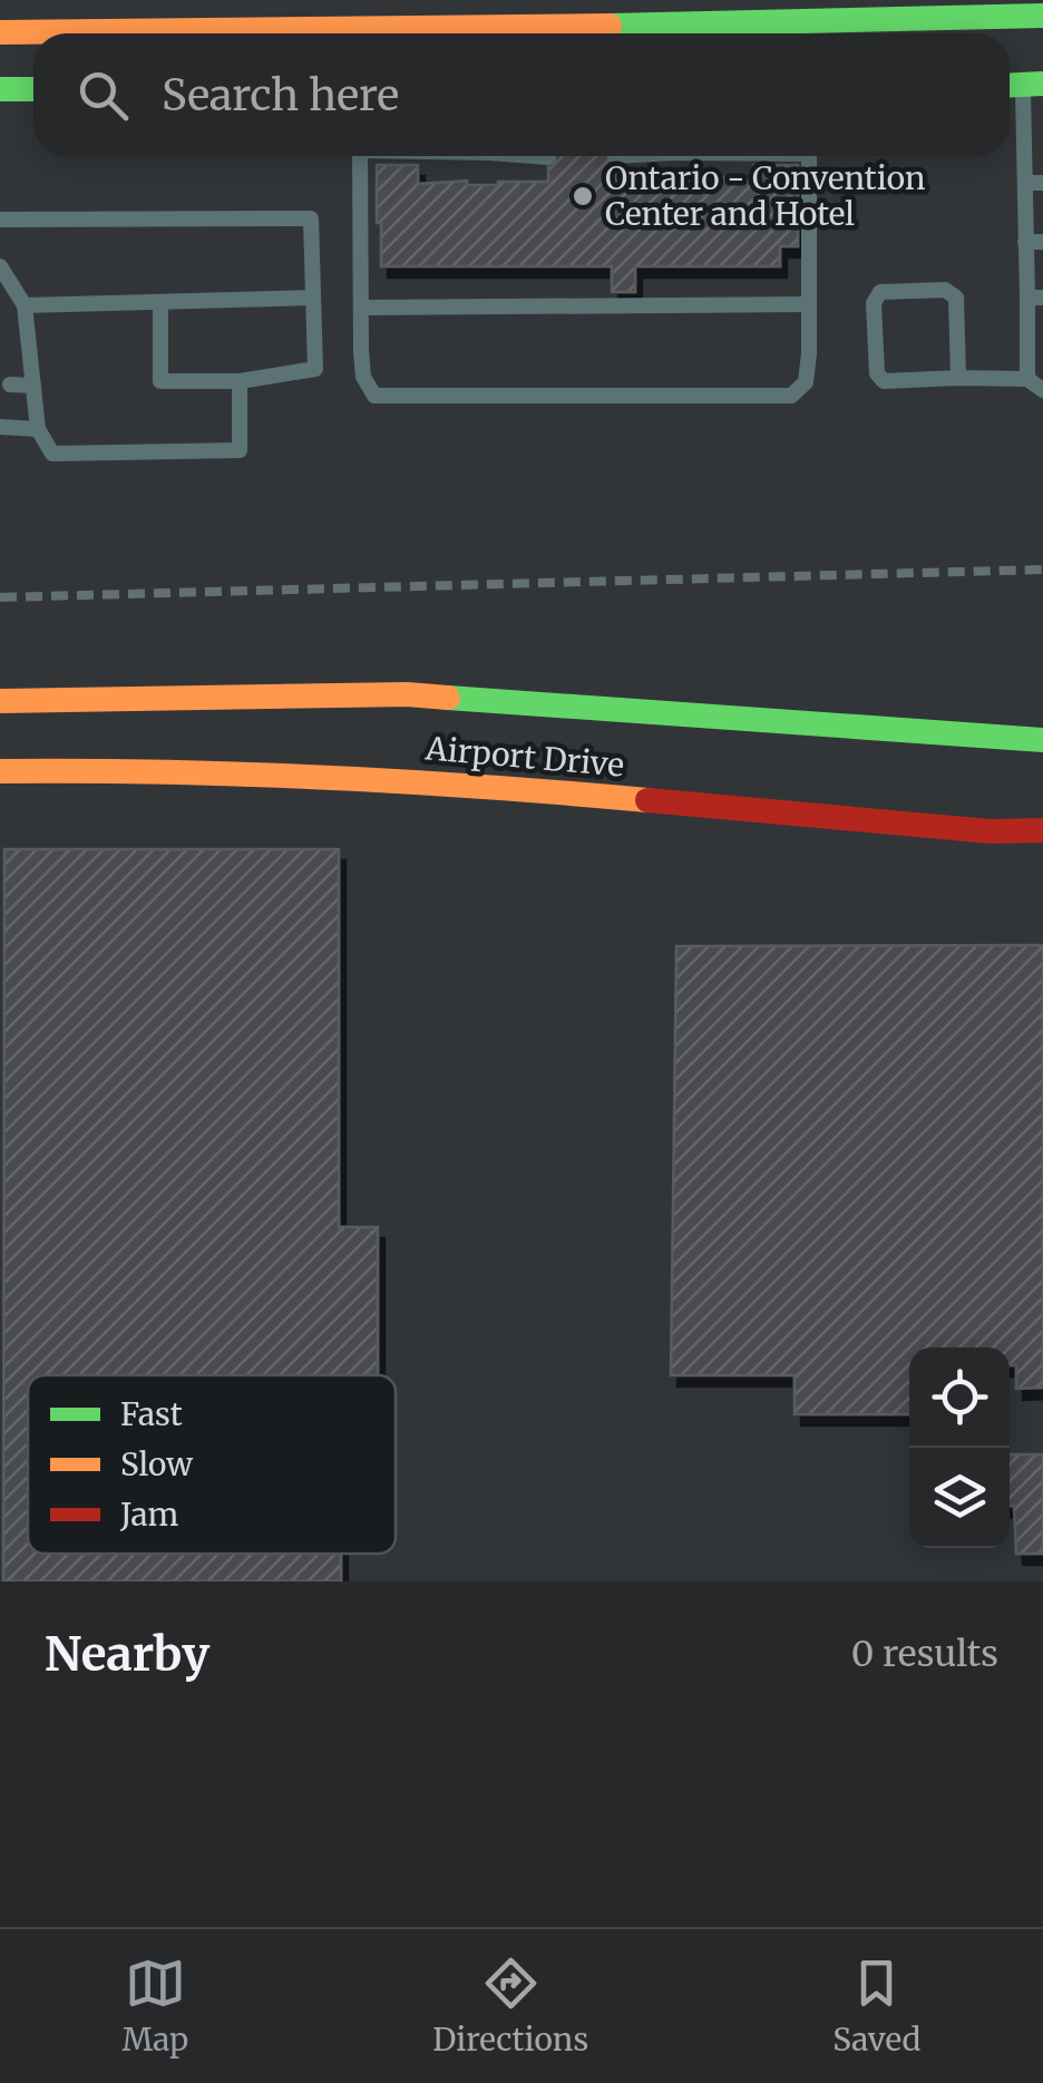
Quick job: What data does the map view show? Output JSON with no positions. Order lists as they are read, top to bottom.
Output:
{
  "streets": {
    "main road": ["Airport Drive"]
  },
  "places": ["Ontario - Convention Center and Hotel"],
  "legend": ["Fast", "Slow", "Jam"],
  "page": {
    "search": "Search here",
    "heading": ["Nearby", "0 results"],
    "nav": ["Map", "Directions", "Saved"]
  }
}
